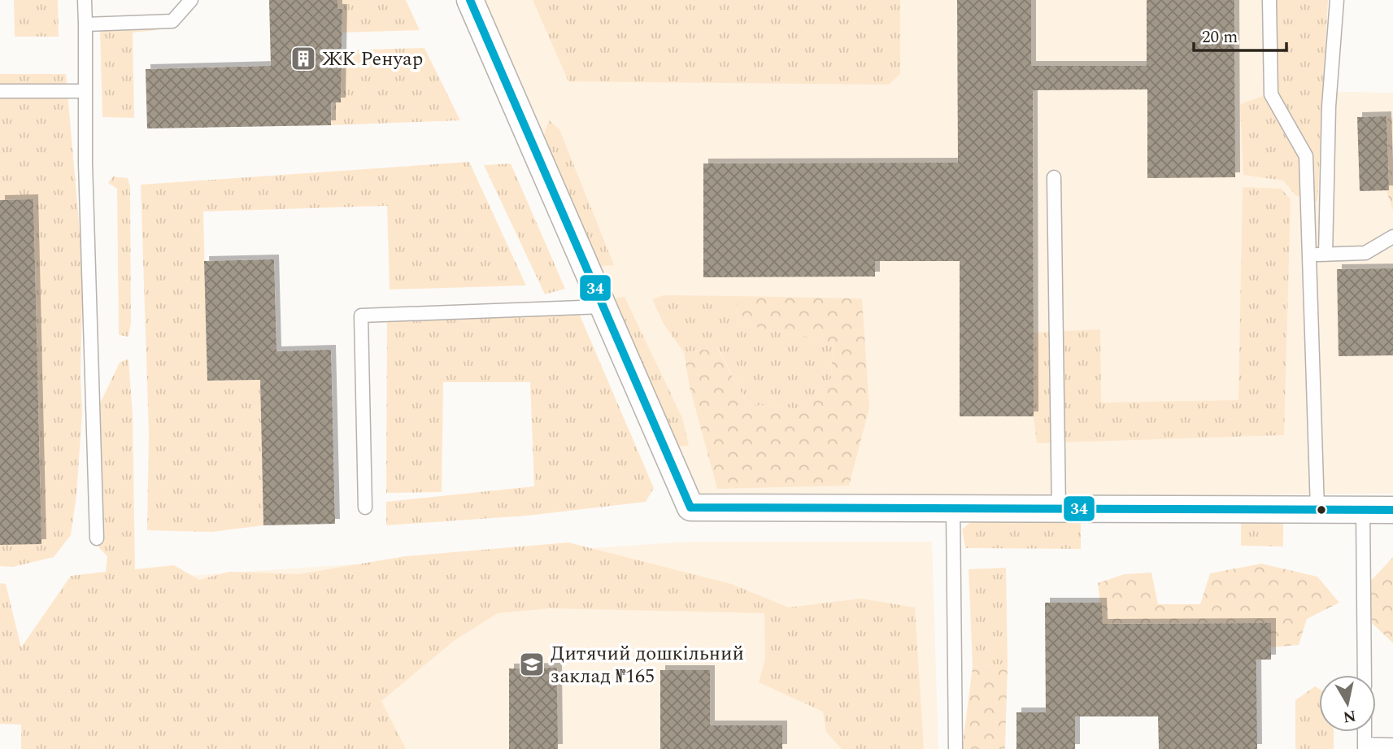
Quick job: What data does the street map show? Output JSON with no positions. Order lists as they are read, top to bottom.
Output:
{
  "places": {
    "building": ["ЖК Ренуар"],
    "school or university": ["Дитячий дошкільний заклад №165"]
  },
  "lines": ["transit line 34"],
  "scale_bar": "20 m",
  "north": "bottom"
}
